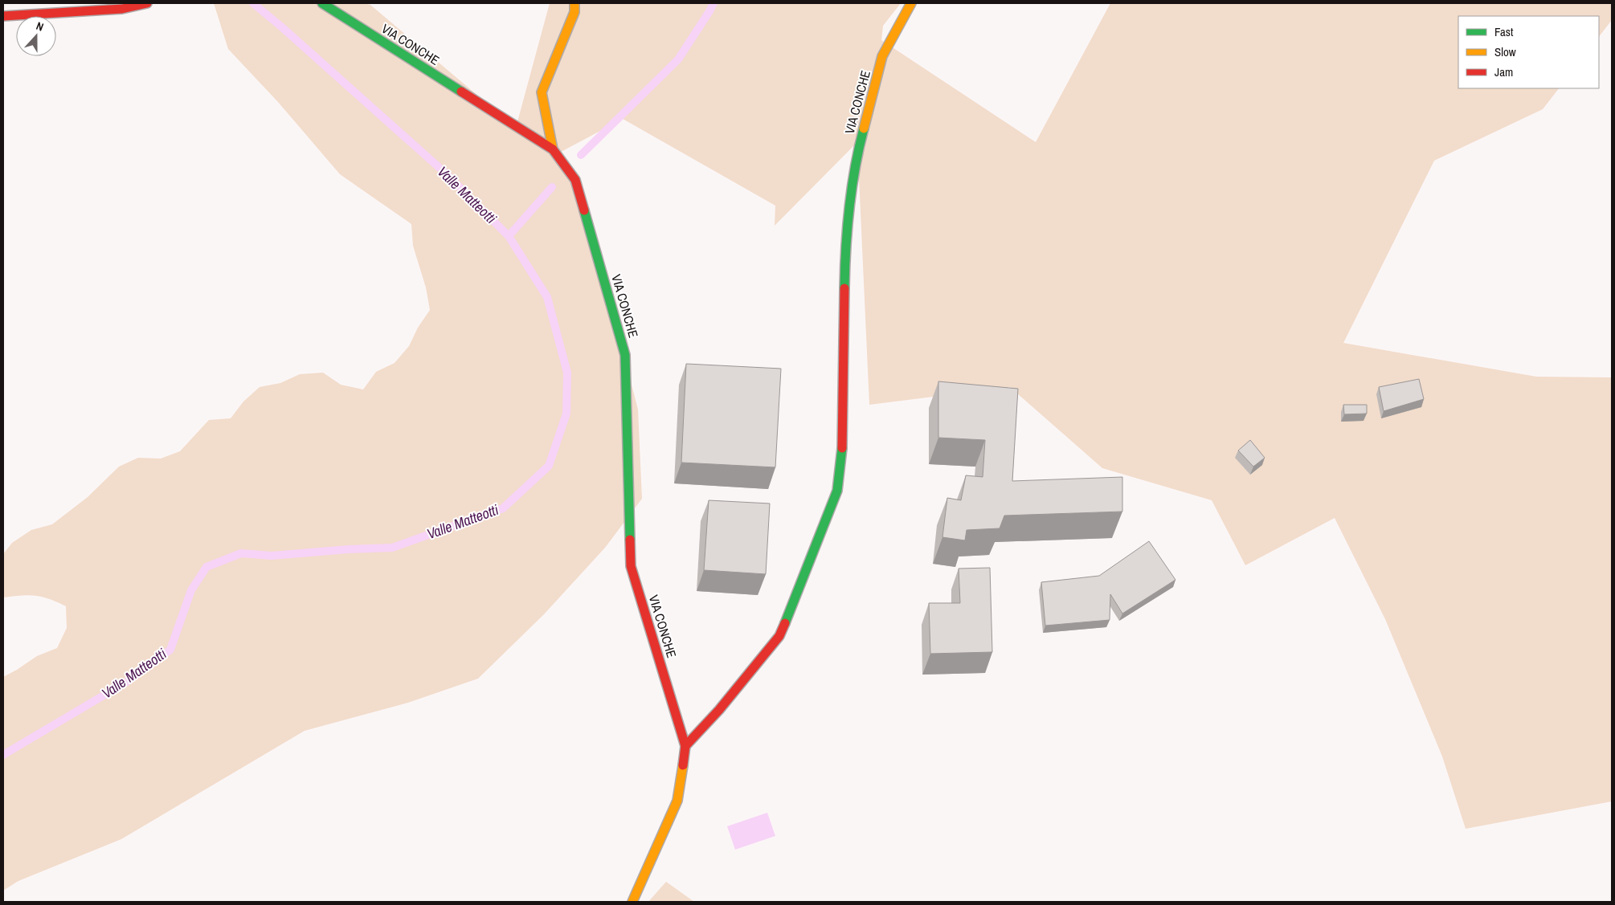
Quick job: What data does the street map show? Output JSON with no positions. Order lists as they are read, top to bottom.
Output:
{
  "streets": {
    "street": ["VIA CONCHE"]
  },
  "water": ["Valle Matteotti"],
  "legend": ["Fast", "Slow", "Jam"],
  "north": "top"
}
